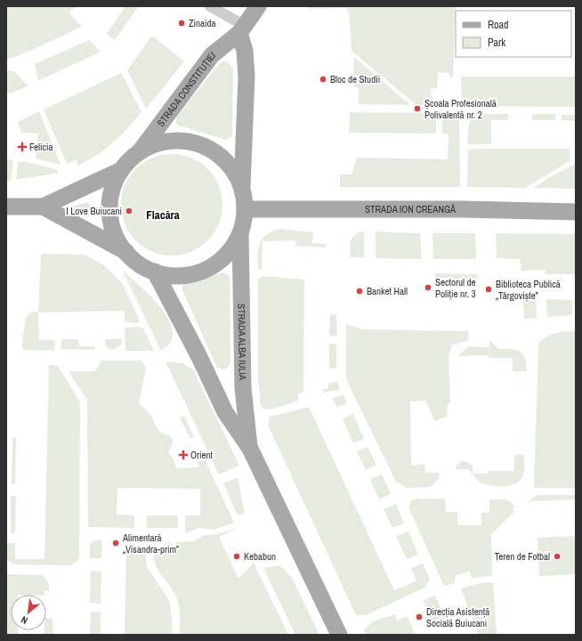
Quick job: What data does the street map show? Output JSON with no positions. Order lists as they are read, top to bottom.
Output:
{
  "streets": {
    "main road": ["STRADA CONSTITUȚIEI", "STRADA ION CREANGĂ", "STRADA ALBA IULIA"]
  },
  "districts": ["Flacăra"],
  "places": {
    "other": [
      "Zinaida",
      "Bloc de Studii",
      "Școala Profesională Polivalentă nr. 2",
      "I Love Buiucani",
      "Sectorul de Poliție nr. 3",
      "Biblioteca Publică „Târgoviște”",
      "Banket Hall",
      "Alimentară „Visandra-prim”",
      "Kebabun",
      "Teren de Fotbal",
      "Direcția Asistență Socială Buiucani"
    ],
    "health": ["Felicia", "Orient"]
  },
  "legend": ["Road", "Park"],
  "north": "bottom left"
}
